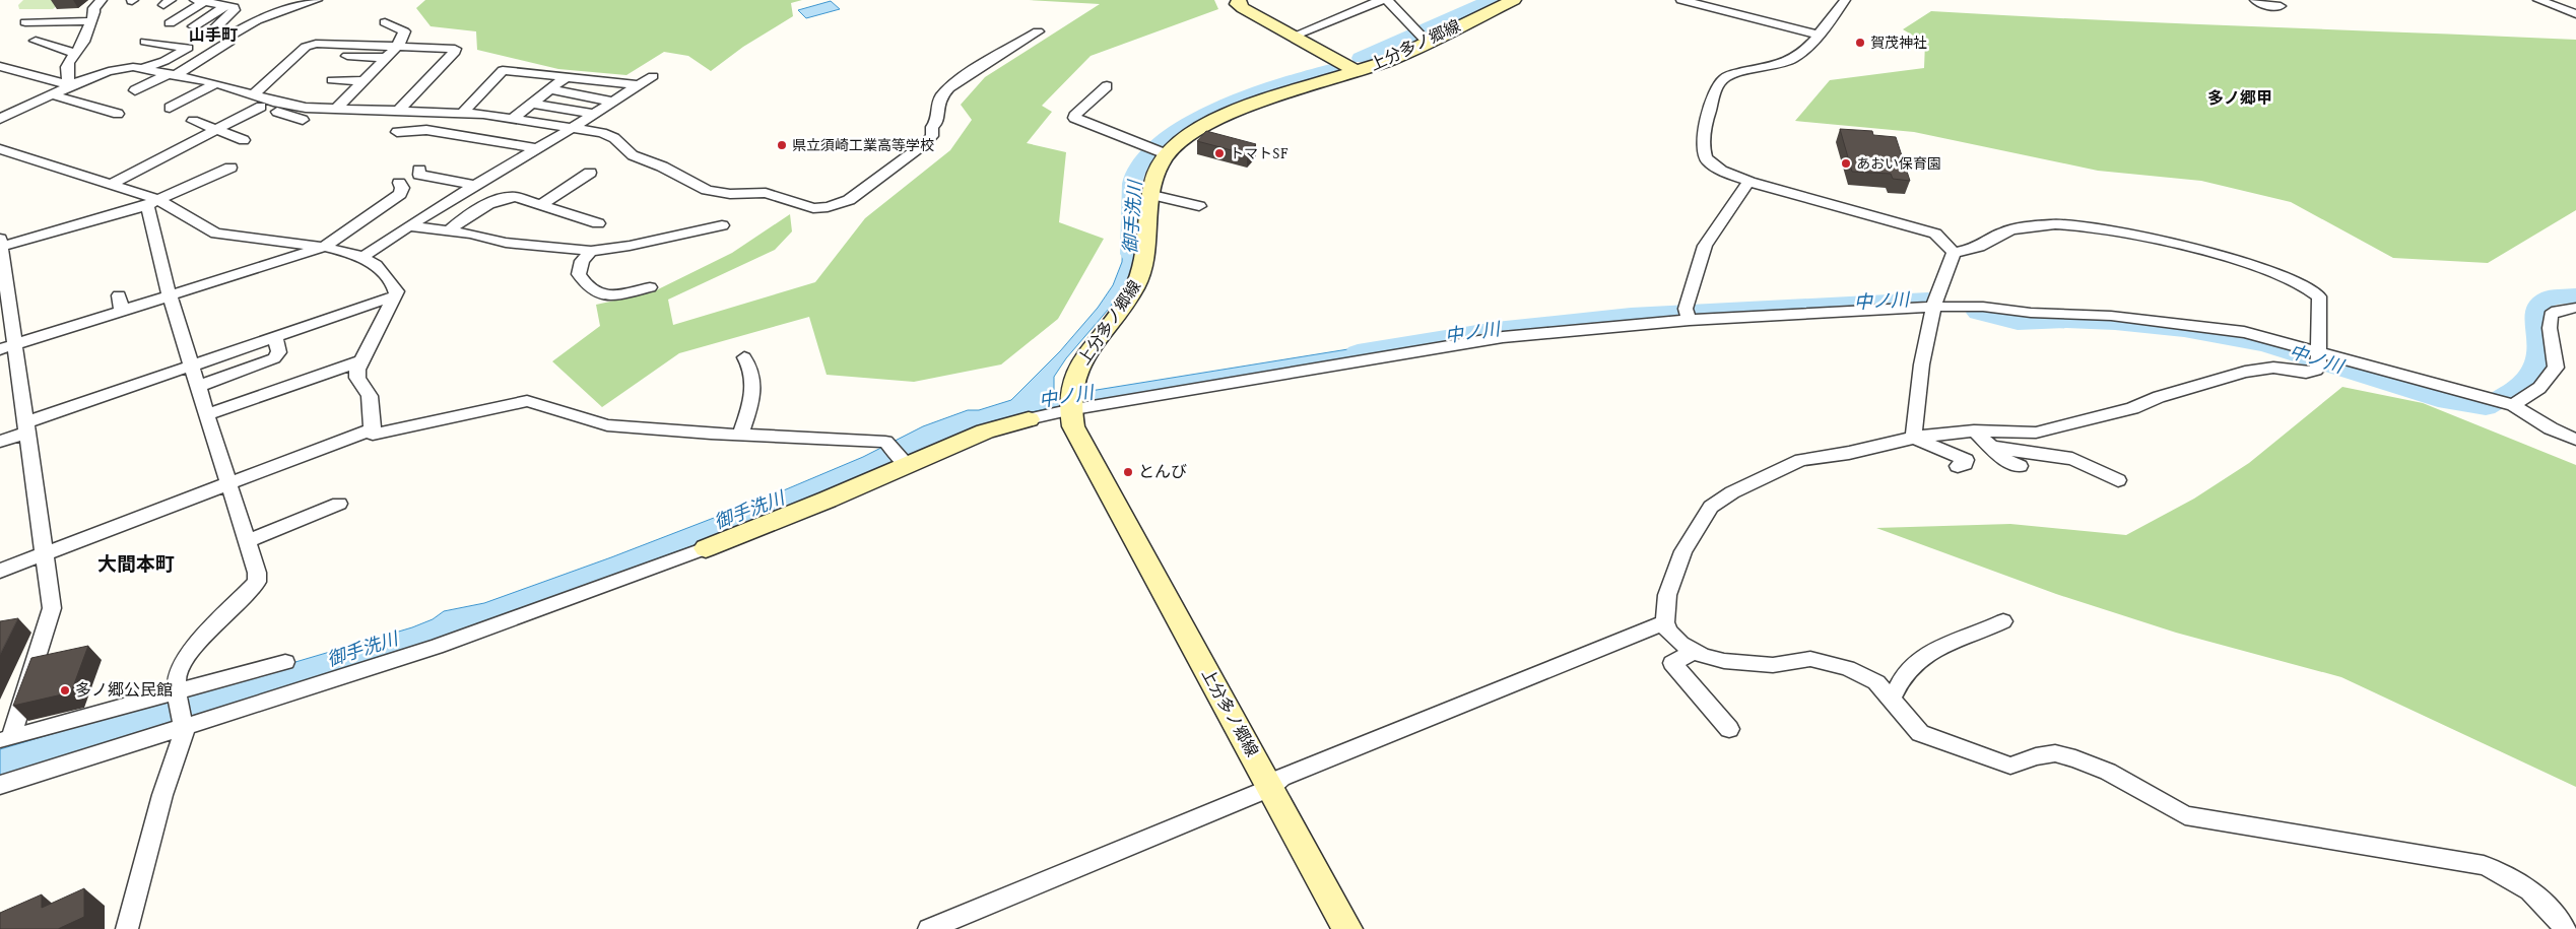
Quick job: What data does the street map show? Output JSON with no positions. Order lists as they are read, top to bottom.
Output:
{
  "streets": {
    "main road": ["上分多ノ郷線"]
  },
  "districts": ["山手町", "多ノ郷甲", "大間本町"],
  "water": ["御手洗川", "中ノ川"],
  "places": [
    "賀茂神社",
    "県立須崎工業高等学校",
    "トマトSF",
    "あおい保育園",
    "とんび",
    "多ノ郷公民館"
  ]
}
